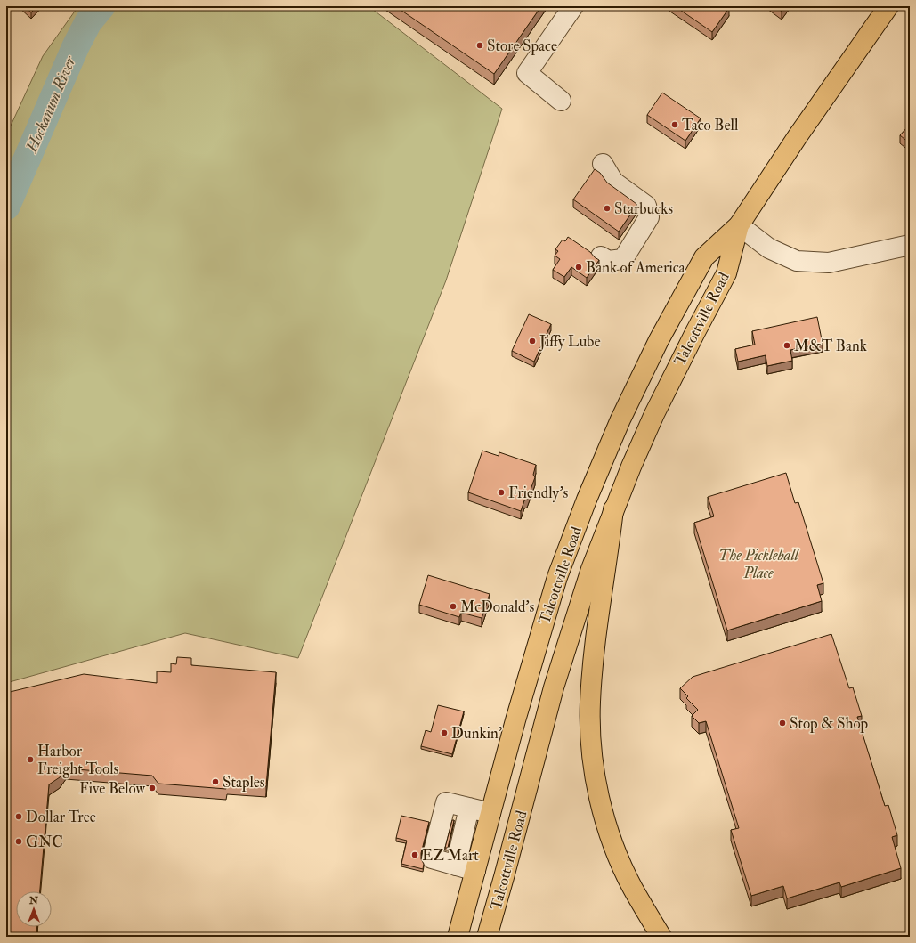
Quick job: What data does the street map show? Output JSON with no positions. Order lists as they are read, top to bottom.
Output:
{
  "streets": {
    "main road": ["Talcottville Road"]
  },
  "water": ["Hockanum River"],
  "parks": ["The Pickleball Place"],
  "places": [
    "Store Space",
    "Taco Bell",
    "Starbucks",
    "Bank of America",
    "Jiffy Lube",
    "M&T Bank",
    "Friendly's",
    "McDonald's",
    "Stop & Shop",
    "Dunkin'",
    "Harbor Freight Tools",
    "Staples",
    "Five Below",
    "Dollar Tree",
    "GNC",
    "EZ Mart"
  ],
  "north": "top"
}
